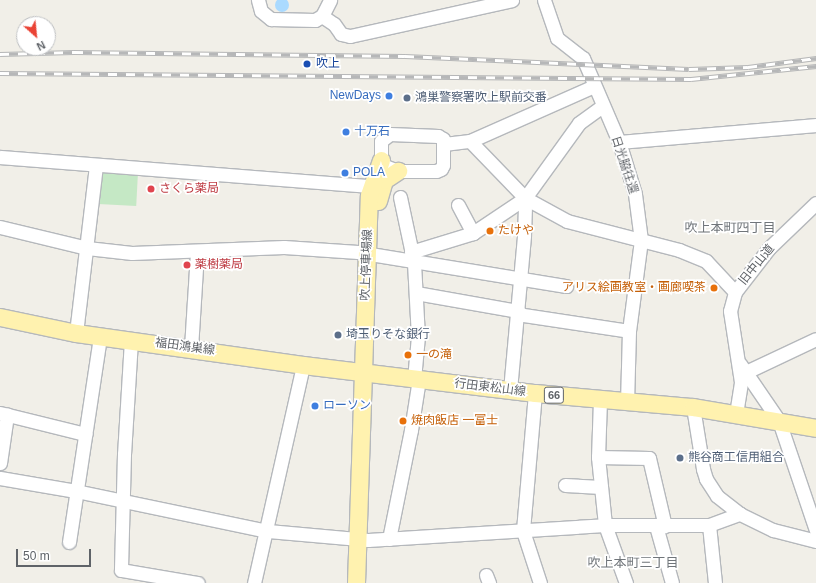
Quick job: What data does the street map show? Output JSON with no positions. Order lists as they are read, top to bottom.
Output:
{
  "streets": {
    "main road": [
      "吹上停車場線",
      "福田鴻巣線",
      "行田東松山線",
      "66"
    ],
    "street": ["日光脇往還", "旧中山道"]
  },
  "crossings": [
    ["日光脇往還", "行田東松山線"],
    ["吹上停車場線", "福田鴻巣線"],
    ["吹上停車場線", "行田東松山線"],
    ["旧中山道", "行田東松山線"],
    ["福田鴻巣線", "行田東松山線"]
  ],
  "districts": ["吹上本町四丁目", "吹上本町三丁目"],
  "places": [
    "吹上",
    "NewDays",
    "鴻巣警察署吹上駅前交番",
    "十万石",
    "POLA",
    "さくら薬局",
    "たけや",
    "薬樹薬局",
    "アリス絵画教室・画廊喫茶",
    "埼玉りそな銀行",
    "一の滝",
    "ローソン",
    "焼肉飯店 一富士",
    "熊谷商工信用組合"
  ],
  "scale_bar": "50 m",
  "north": "bottom right"
}
